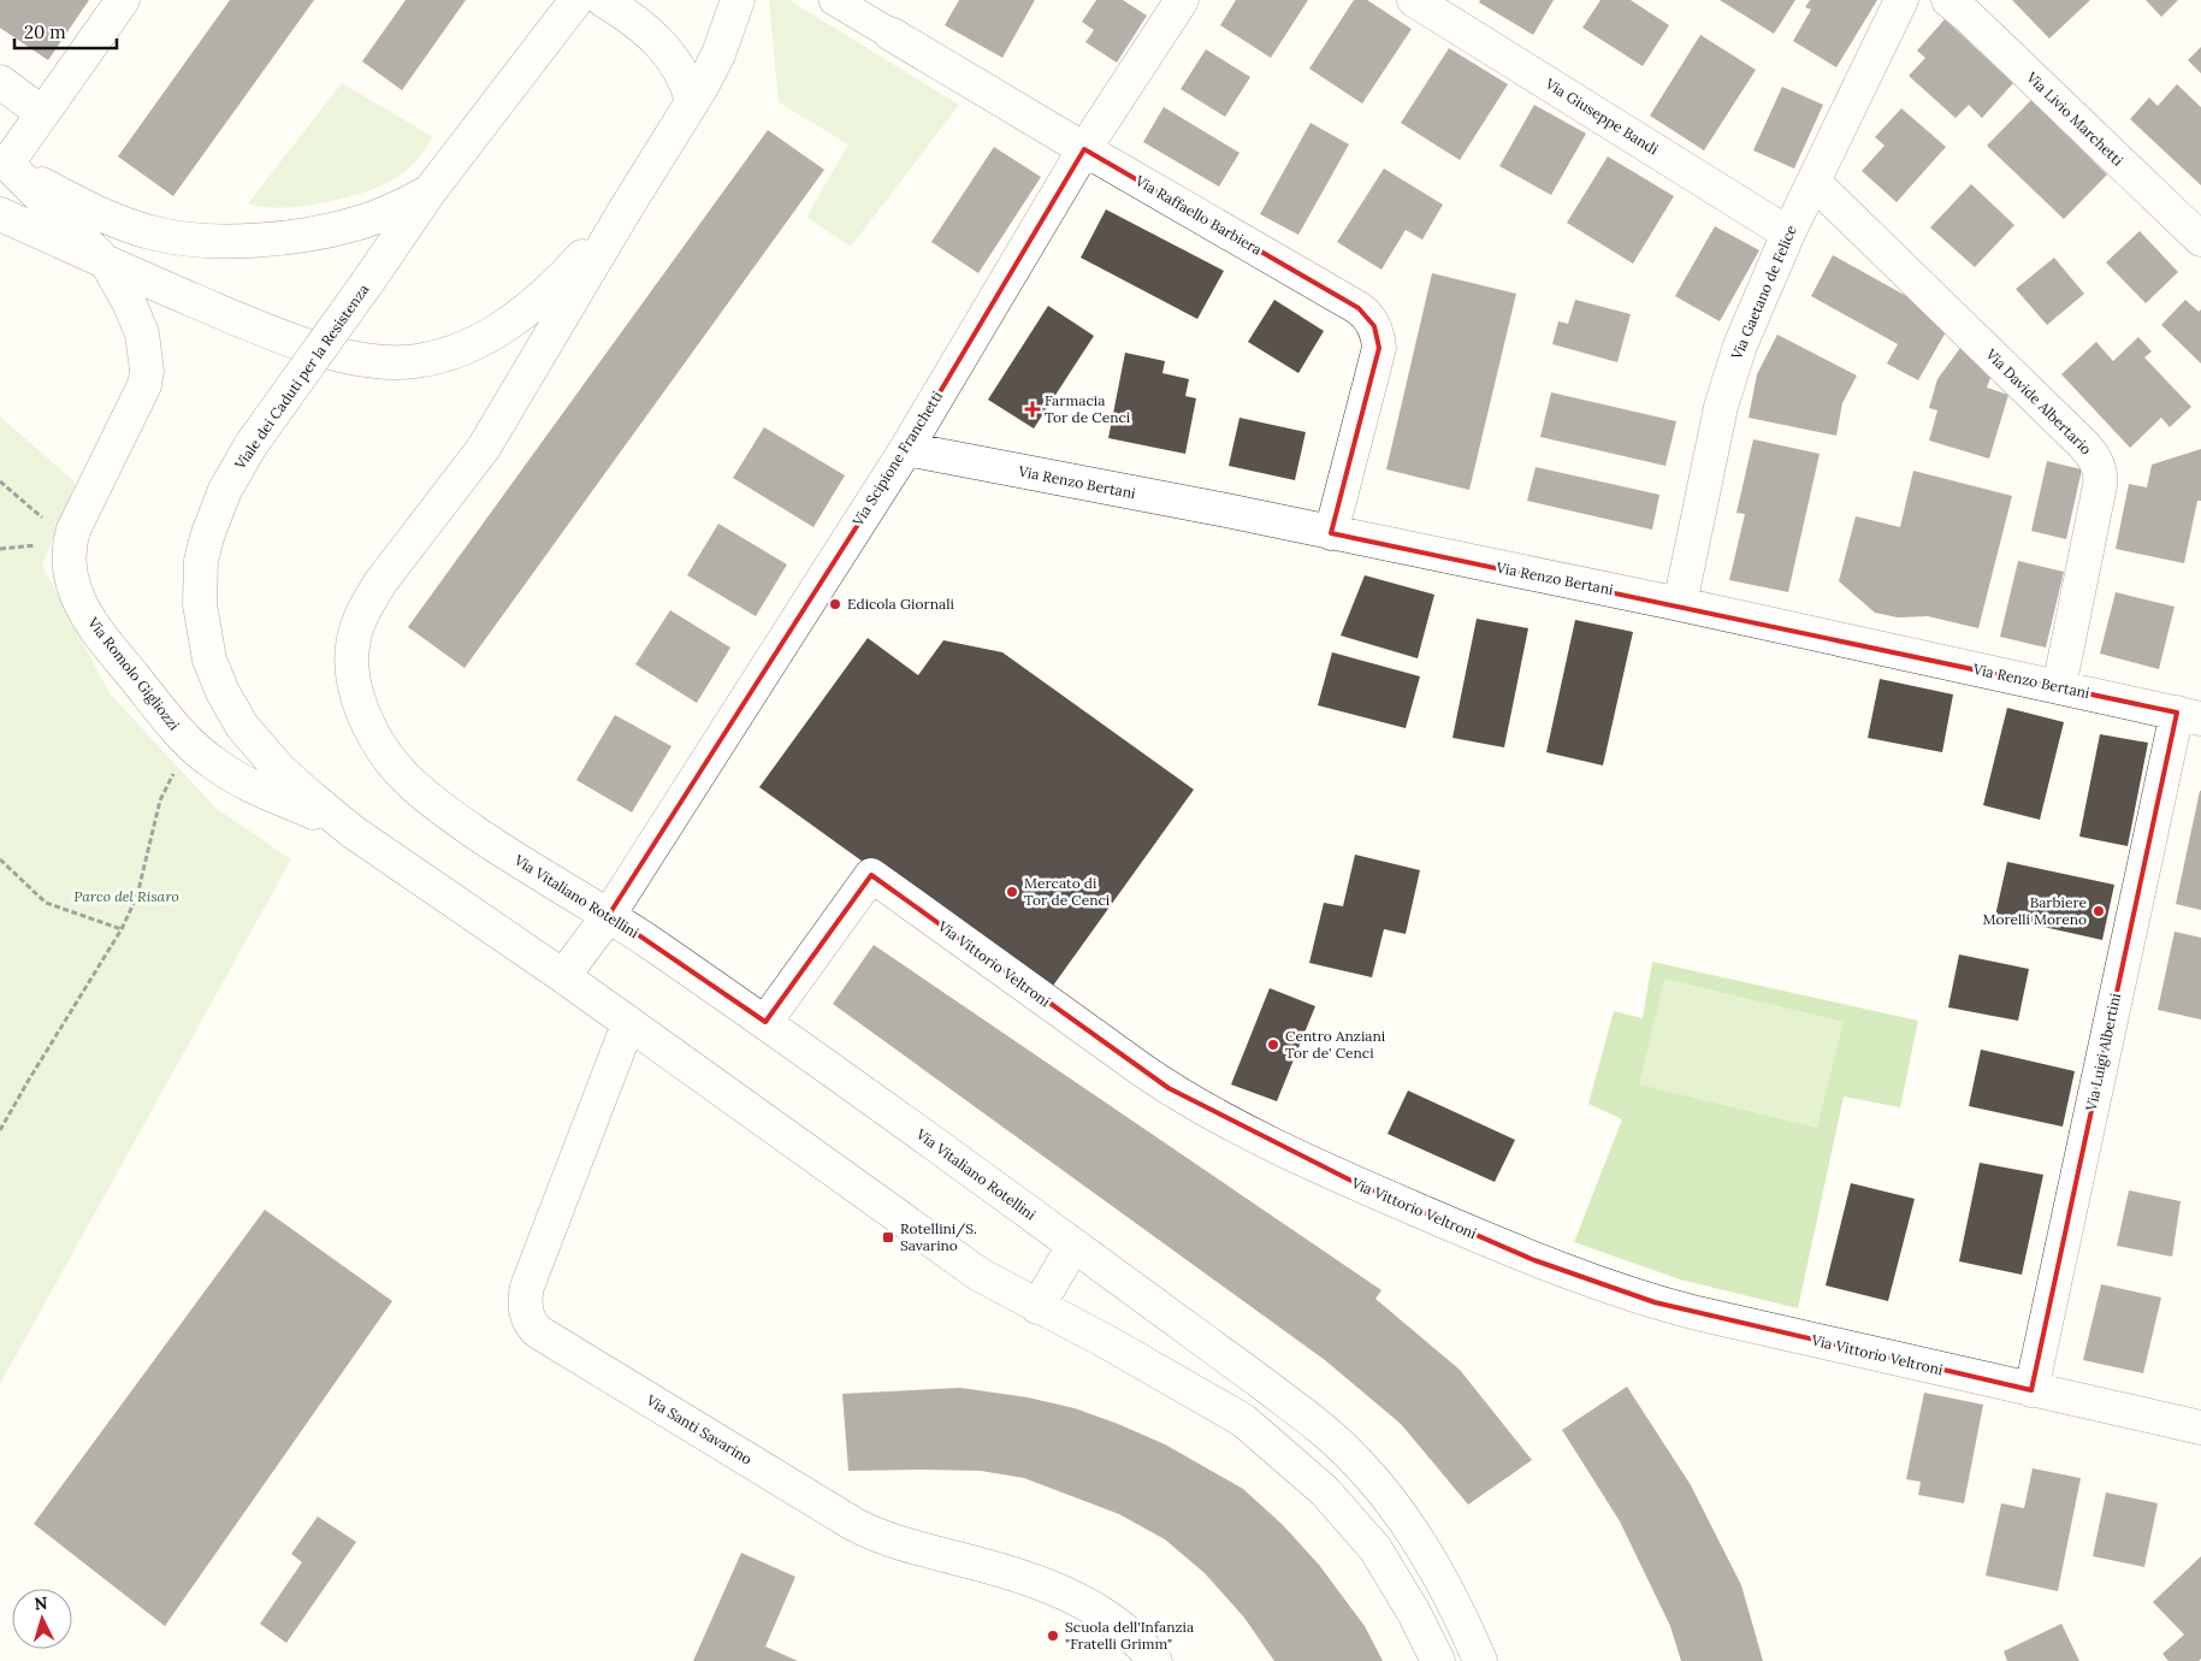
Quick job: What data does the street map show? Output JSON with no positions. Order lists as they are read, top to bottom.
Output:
{
  "streets": {
    "street": [
      "Via Giuseppe Bandi",
      "Via Livio Marchetti",
      "Via Raffaello Barbiera",
      "Via Gaetano de Felice",
      "Viale dei Caduti per la Resistenza",
      "Via Davide Albertario",
      "Via Scipione Franchetti",
      "Via Renzo Bertani",
      "Via Romolo Gigliozzi",
      "Via Vitaliano Rotellini",
      "Via Vittorio Veltroni",
      "Via Luigi Albertini",
      "Via Santi Savarino"
    ]
  },
  "crossings": [
    ["Via Giuseppe Bandi", "Via Gaetano de Felice"],
    ["Via Raffaello Barbiera", "Via Scipione Franchetti"],
    ["Via Raffaello Barbiera", "Via Renzo Bertani"],
    ["Via Gaetano de Felice", "Via Davide Albertario"],
    ["Via Gaetano de Felice", "Via Renzo Bertani"],
    ["Viale dei Caduti per la Resistenza", "Via Romolo Gigliozzi"],
    ["Via Davide Albertario", "Via Renzo Bertani"],
    ["Via Scipione Franchetti", "Via Renzo Bertani"],
    ["Via Scipione Franchetti", "Via Vitaliano Rotellini"],
    ["Via Renzo Bertani", "Via Luigi Albertini"],
    ["Via Vitaliano Rotellini", "Via Vittorio Veltroni"],
    ["Via Vittorio Veltroni", "Via Luigi Albertini"]
  ],
  "parks": ["Parco del Risaro"],
  "places": {
    "health": ["Farmacia Tor de Cenci"],
    "other": [
      "Edicola Giornali",
      "Mercato di Tor de Cenci",
      "Barbiere Morelli Moreno",
      "Centro Anziani Tor de' Cenci",
      "Scuola dell'Infanzia \"Fratelli Grimm\""
    ],
    "transit": ["Rotellini/S. Savarino"]
  },
  "scale_bar": "20 m",
  "north": "top"
}
